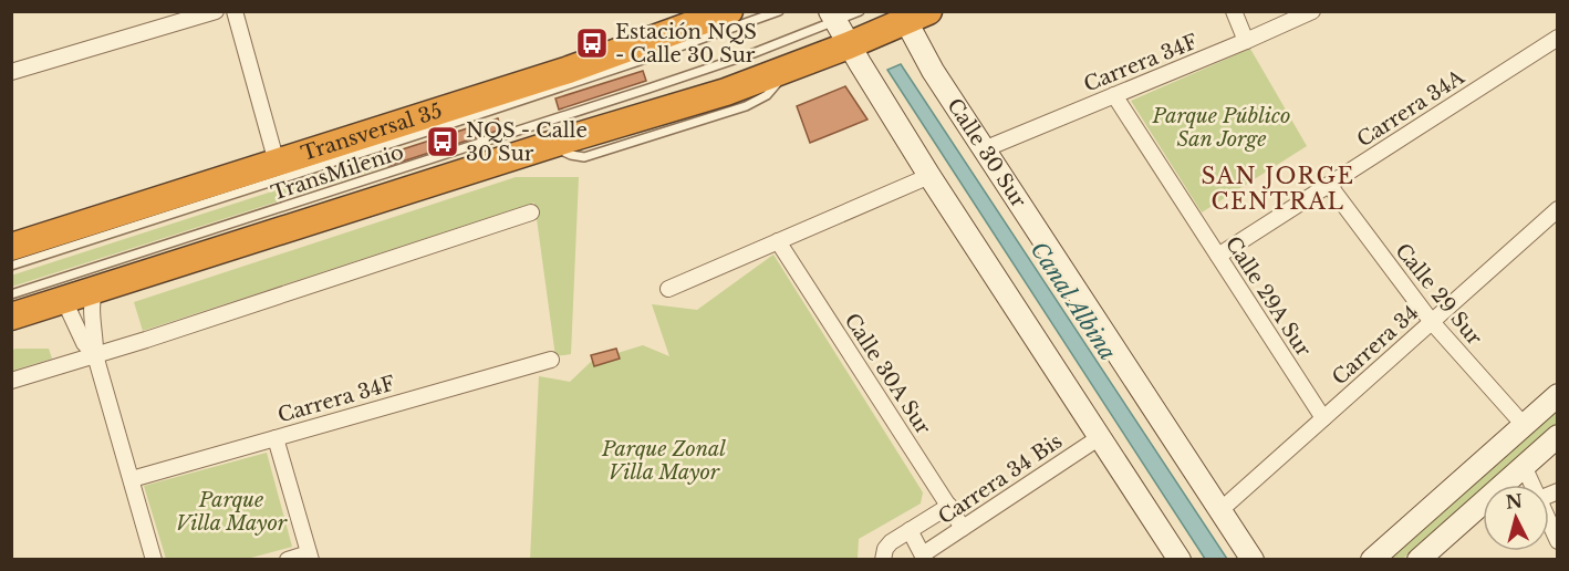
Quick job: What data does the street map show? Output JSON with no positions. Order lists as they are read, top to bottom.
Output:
{
  "streets": {
    "highway": ["Transversal 35"],
    "street": [
      "Carrera 34F",
      "Carrera 34A",
      "Calle 30 Sur",
      "Calle 29 Sur",
      "Calle 29A Sur",
      "Carrera 34",
      "Calle 30A Sur",
      "Carrera 34 Bis"
    ],
    "lane": ["TransMilenio"]
  },
  "crossings": [
    ["Carrera 34F", "Calle 30 Sur"],
    ["Carrera 34F", "Calle 29A Sur"],
    ["Carrera 34A", "Calle 29 Sur"],
    ["Carrera 34A", "Calle 29A Sur"],
    ["Calle 30 Sur", "Carrera 34"],
    ["Calle 29 Sur", "Carrera 34"],
    ["Calle 29A Sur", "Carrera 34"],
    ["Calle 30A Sur", "Carrera 34 Bis"]
  ],
  "districts": ["SAN JORGE CENTRAL"],
  "water": ["Canal Albina"],
  "parks": ["Parque Público San Jorge", "Parque Zonal Villa Mayor", "Parque Villa Mayor"],
  "places": {
    "bus stop": ["Estación NQS - Calle 30 Sur", "NQS - Calle 30 Sur"]
  },
  "north": "top"
}
